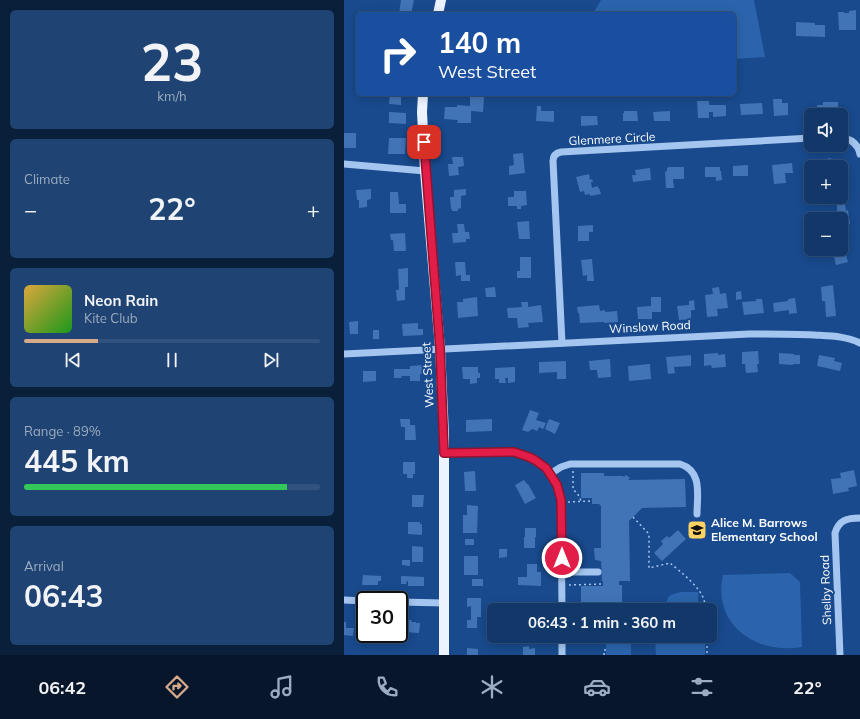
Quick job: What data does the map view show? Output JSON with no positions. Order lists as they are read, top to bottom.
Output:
{
  "streets": {
    "main road": ["West Street"],
    "street": ["Glenmere Circle", "Winslow Road", "Shelby Road"]
  },
  "crossings": [
    ["Glenmere Circle", "Winslow Road"],
    ["Winslow Road", "West Street"]
  ],
  "places": {
    "school or university": ["Alice M. Barrows Elementary School"]
  },
  "page": {
    "tile": [
      ["23", "km/h"],
      "Climate",
      ["Range · 89%", "445 km"],
      ["Arrival", "06:43"]
    ],
    "turn": ["140 m", "West Street"],
    "map_buttons": ["+", "−"],
    "heat": ["−", "22°", "+"],
    "song": ["Neon Rain", "Kite Club"],
    "limit": "30",
    "trip": "06:43 · 1 min · 360 m",
    "tabs": ["06:42", "22°"]
  }
}
